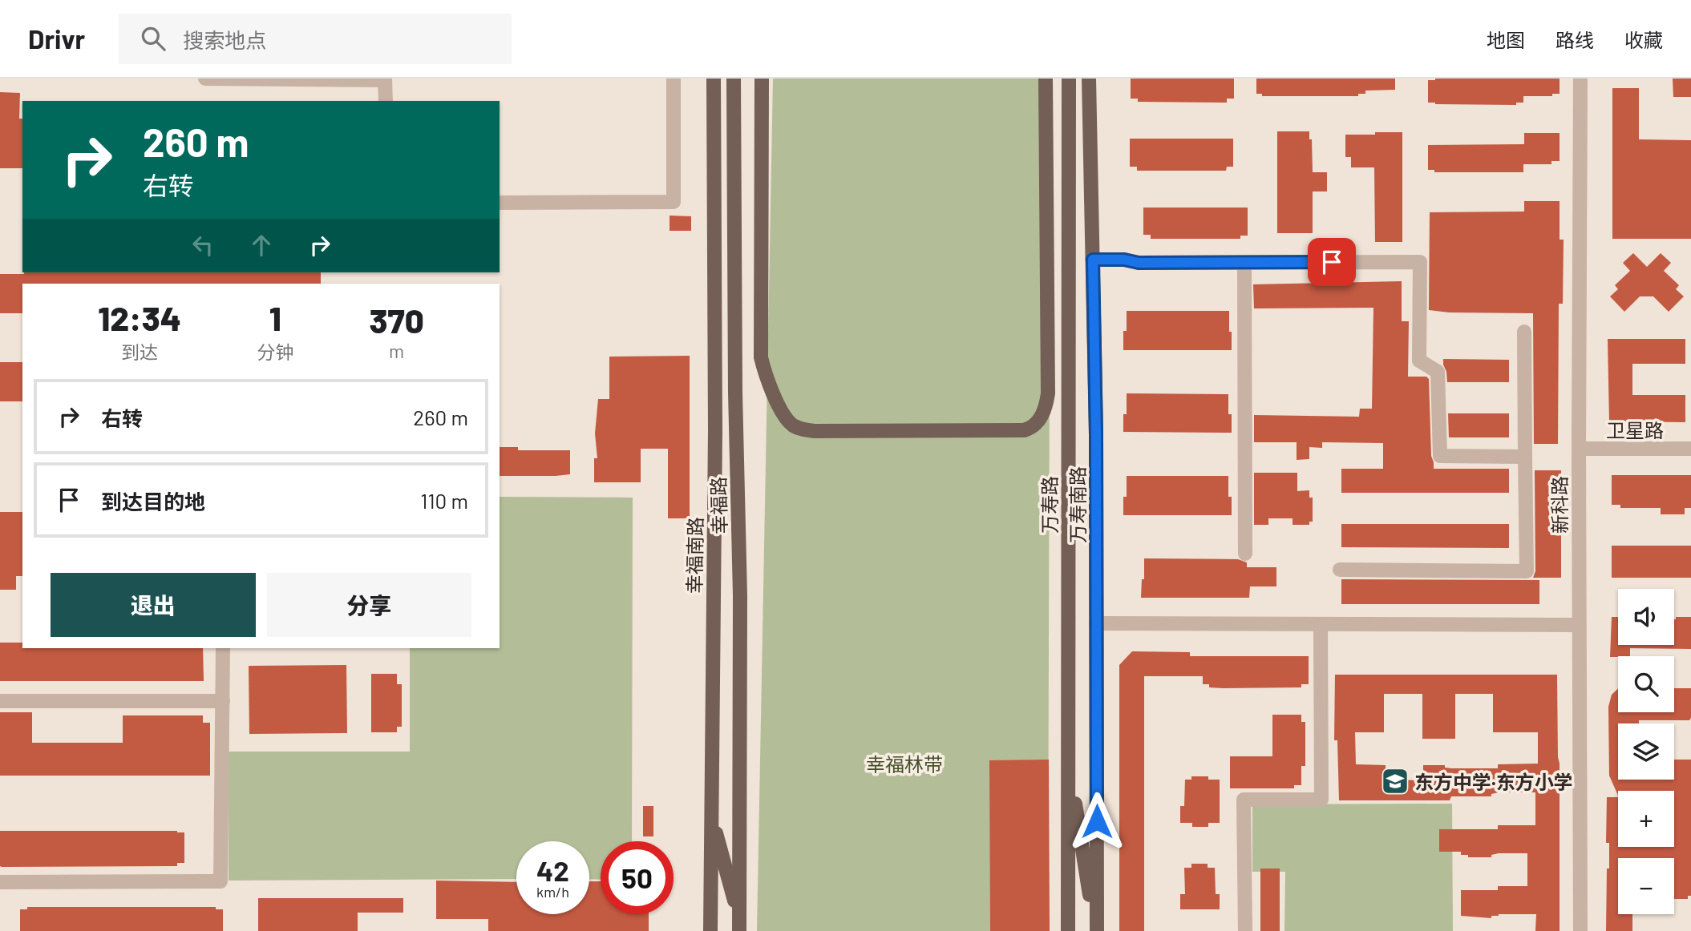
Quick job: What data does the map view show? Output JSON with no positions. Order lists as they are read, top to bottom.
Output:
{
  "streets": {
    "main road": [
      "万寿路",
      "万寿南路",
      "幸福路",
      "幸福南路"
    ],
    "street": ["卫星路", "新科路"]
  },
  "crossings": [
    ["卫星路", "新科路"]
  ],
  "parks": ["幸福林带"],
  "places": {
    "school or university": ["东方中学·东方小学"]
  },
  "page": {
    "header": "Drivr",
    "search": "搜索地点",
    "nav": ["地图", "路线", "收藏"],
    "turn": ["260 m", "右转"],
    "eta": [
      "12:34",
      "到达",
      "1",
      "分钟",
      "370",
      "m"
    ],
    "list": [
      {
        "name": "右转",
        "value": "260 m"
      },
      {
        "name": "到达目的地",
        "value": "110 m"
      }
    ],
    "buttons": ["退出", "分享"],
    "map_buttons": ["+", "−"],
    "speed": "42 km/h",
    "limit": "50"
  }
}
